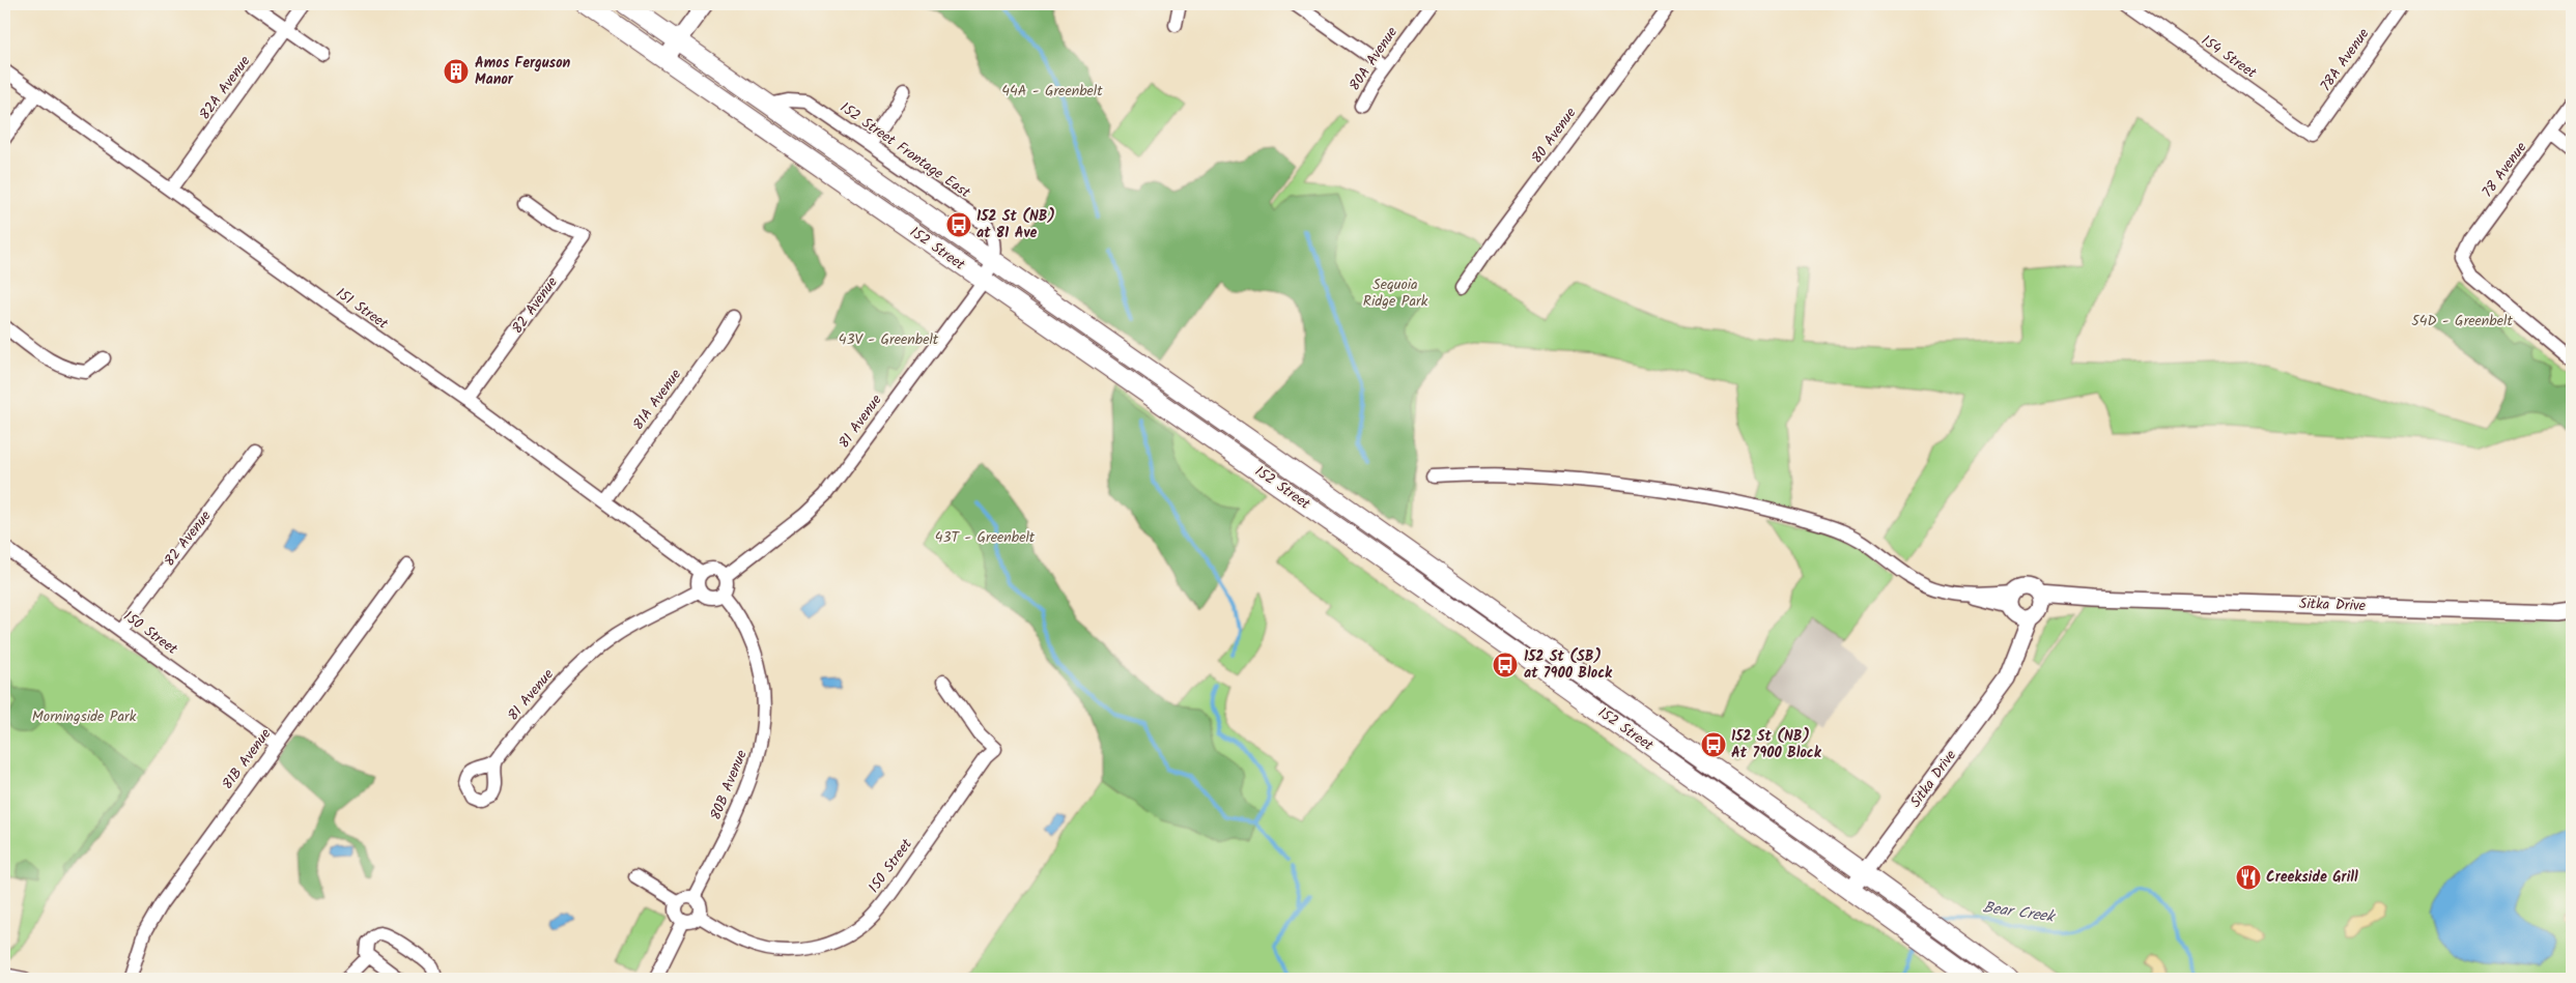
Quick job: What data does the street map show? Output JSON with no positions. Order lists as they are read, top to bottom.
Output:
{
  "streets": {
    "main road": ["152 Street"],
    "street": [
      "154 Street",
      "80A Avenue",
      "78A Avenue",
      "82A Avenue",
      "80 Avenue",
      "152 Street Frontage East",
      "78 Avenue",
      "82 Avenue",
      "151 Street",
      "81A Avenue",
      "81 Avenue",
      "Sitka Drive",
      "150 Street",
      "81B Avenue",
      "80B Avenue"
    ]
  },
  "crossings": [
    ["154 Street", "78A Avenue"],
    ["82A Avenue", "151 Street"],
    ["152 Street Frontage East", "152 Street"],
    ["152 Street Frontage East", "81 Avenue"],
    ["152 Street", "81 Avenue"],
    ["152 Street", "Sitka Drive"],
    ["82 Avenue", "151 Street"],
    ["82 Avenue", "150 Street"],
    ["151 Street", "81A Avenue"],
    ["151 Street", "81 Avenue"],
    ["151 Street", "80B Avenue"],
    ["81 Avenue", "80B Avenue"],
    ["150 Street", "81B Avenue"],
    ["150 Street", "80B Avenue"]
  ],
  "water": ["Bear Creek"],
  "parks": [
    "44A - Greenbelt",
    "Sequoia Ridge Park",
    "54D - Greenbelt",
    "43V - Greenbelt",
    "43T - Greenbelt",
    "Morningside Park"
  ],
  "places": {
    "building": ["Amos Ferguson Manor"],
    "bus stop": ["152 St (NB) at 81 Ave", "152 St (SB) at 7900 Block", "152 St (NB) At 7900 Block"],
    "restaurant": ["Creekside Grill"]
  }
}
